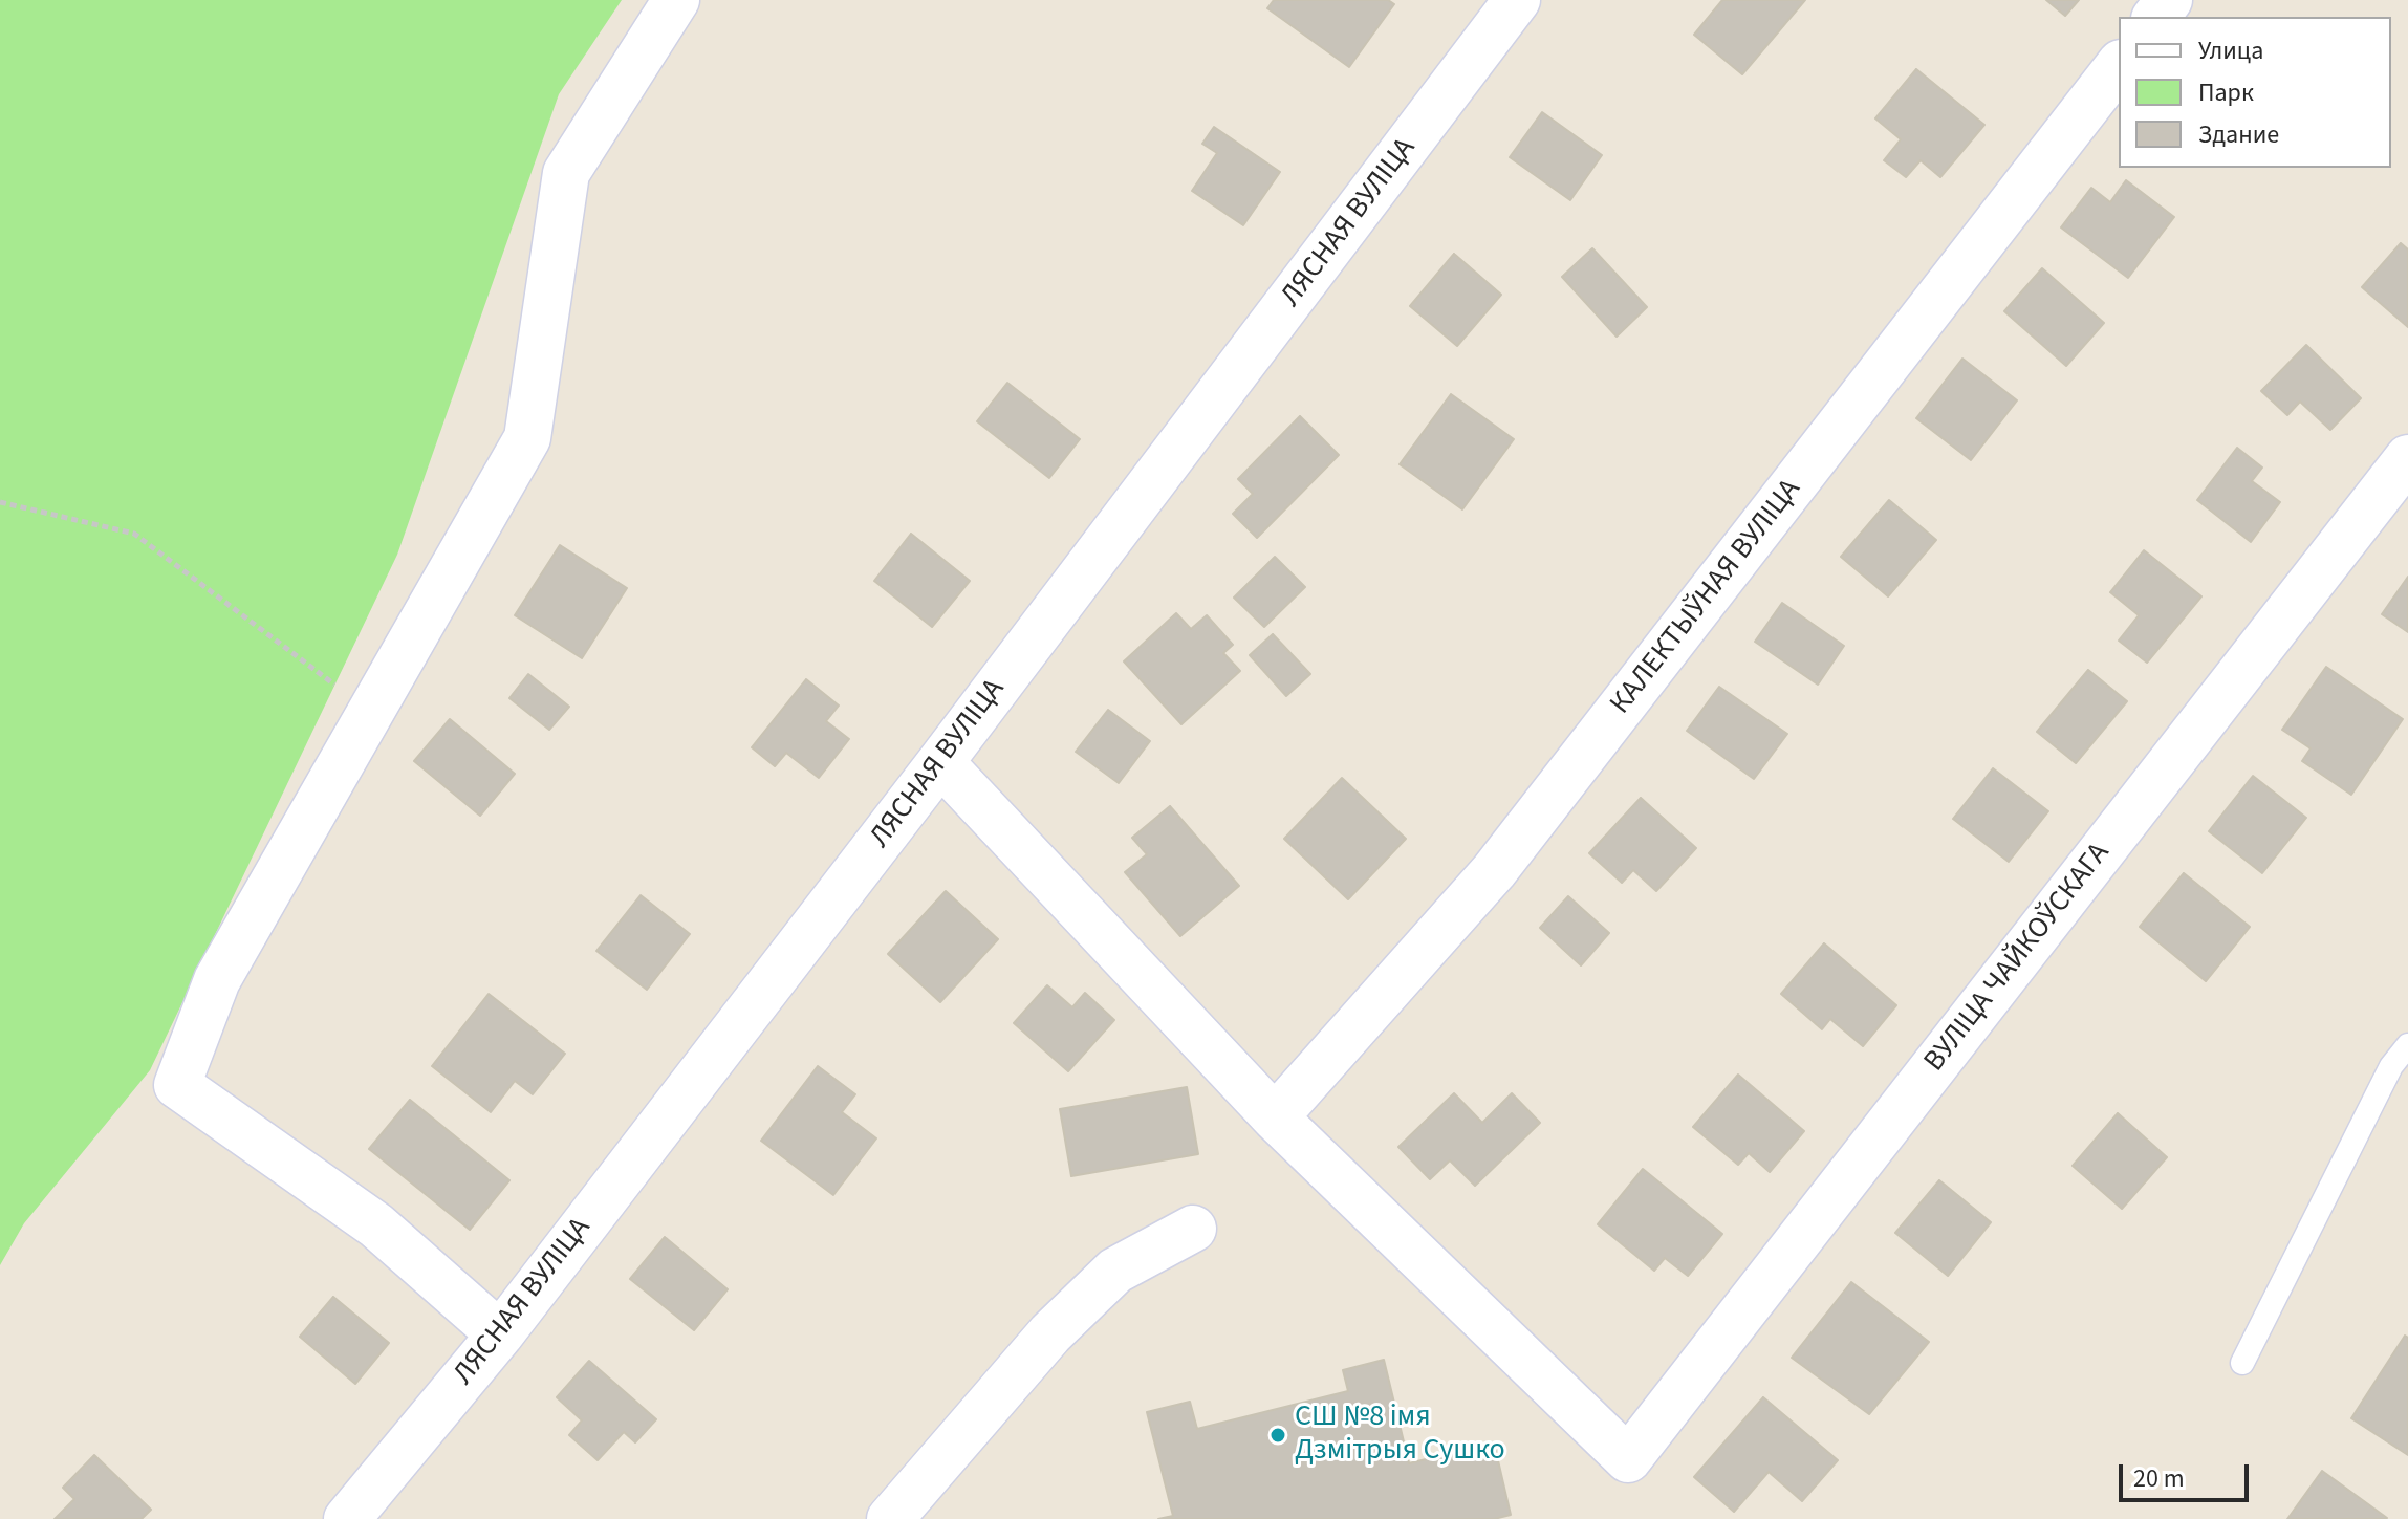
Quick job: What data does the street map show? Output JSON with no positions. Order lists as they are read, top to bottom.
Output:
{
  "streets": {
    "street": ["ЛЯСНАЯ ВУЛІЦА", "КАЛЕКТЫЎНАЯ ВУЛІЦА", "ВУЛІЦА ЧАЙКОЎСКАГА"]
  },
  "crossings": [
    ["КАЛЕКТЫЎНАЯ ВУЛІЦА", "ВУЛІЦА ЧАЙКОЎСКАГА"]
  ],
  "places": ["СШ №8 імя Дзмітрыя Сушко"],
  "legend": ["Улица", "Парк", "Здание"],
  "scale_bar": "20 m"
}
